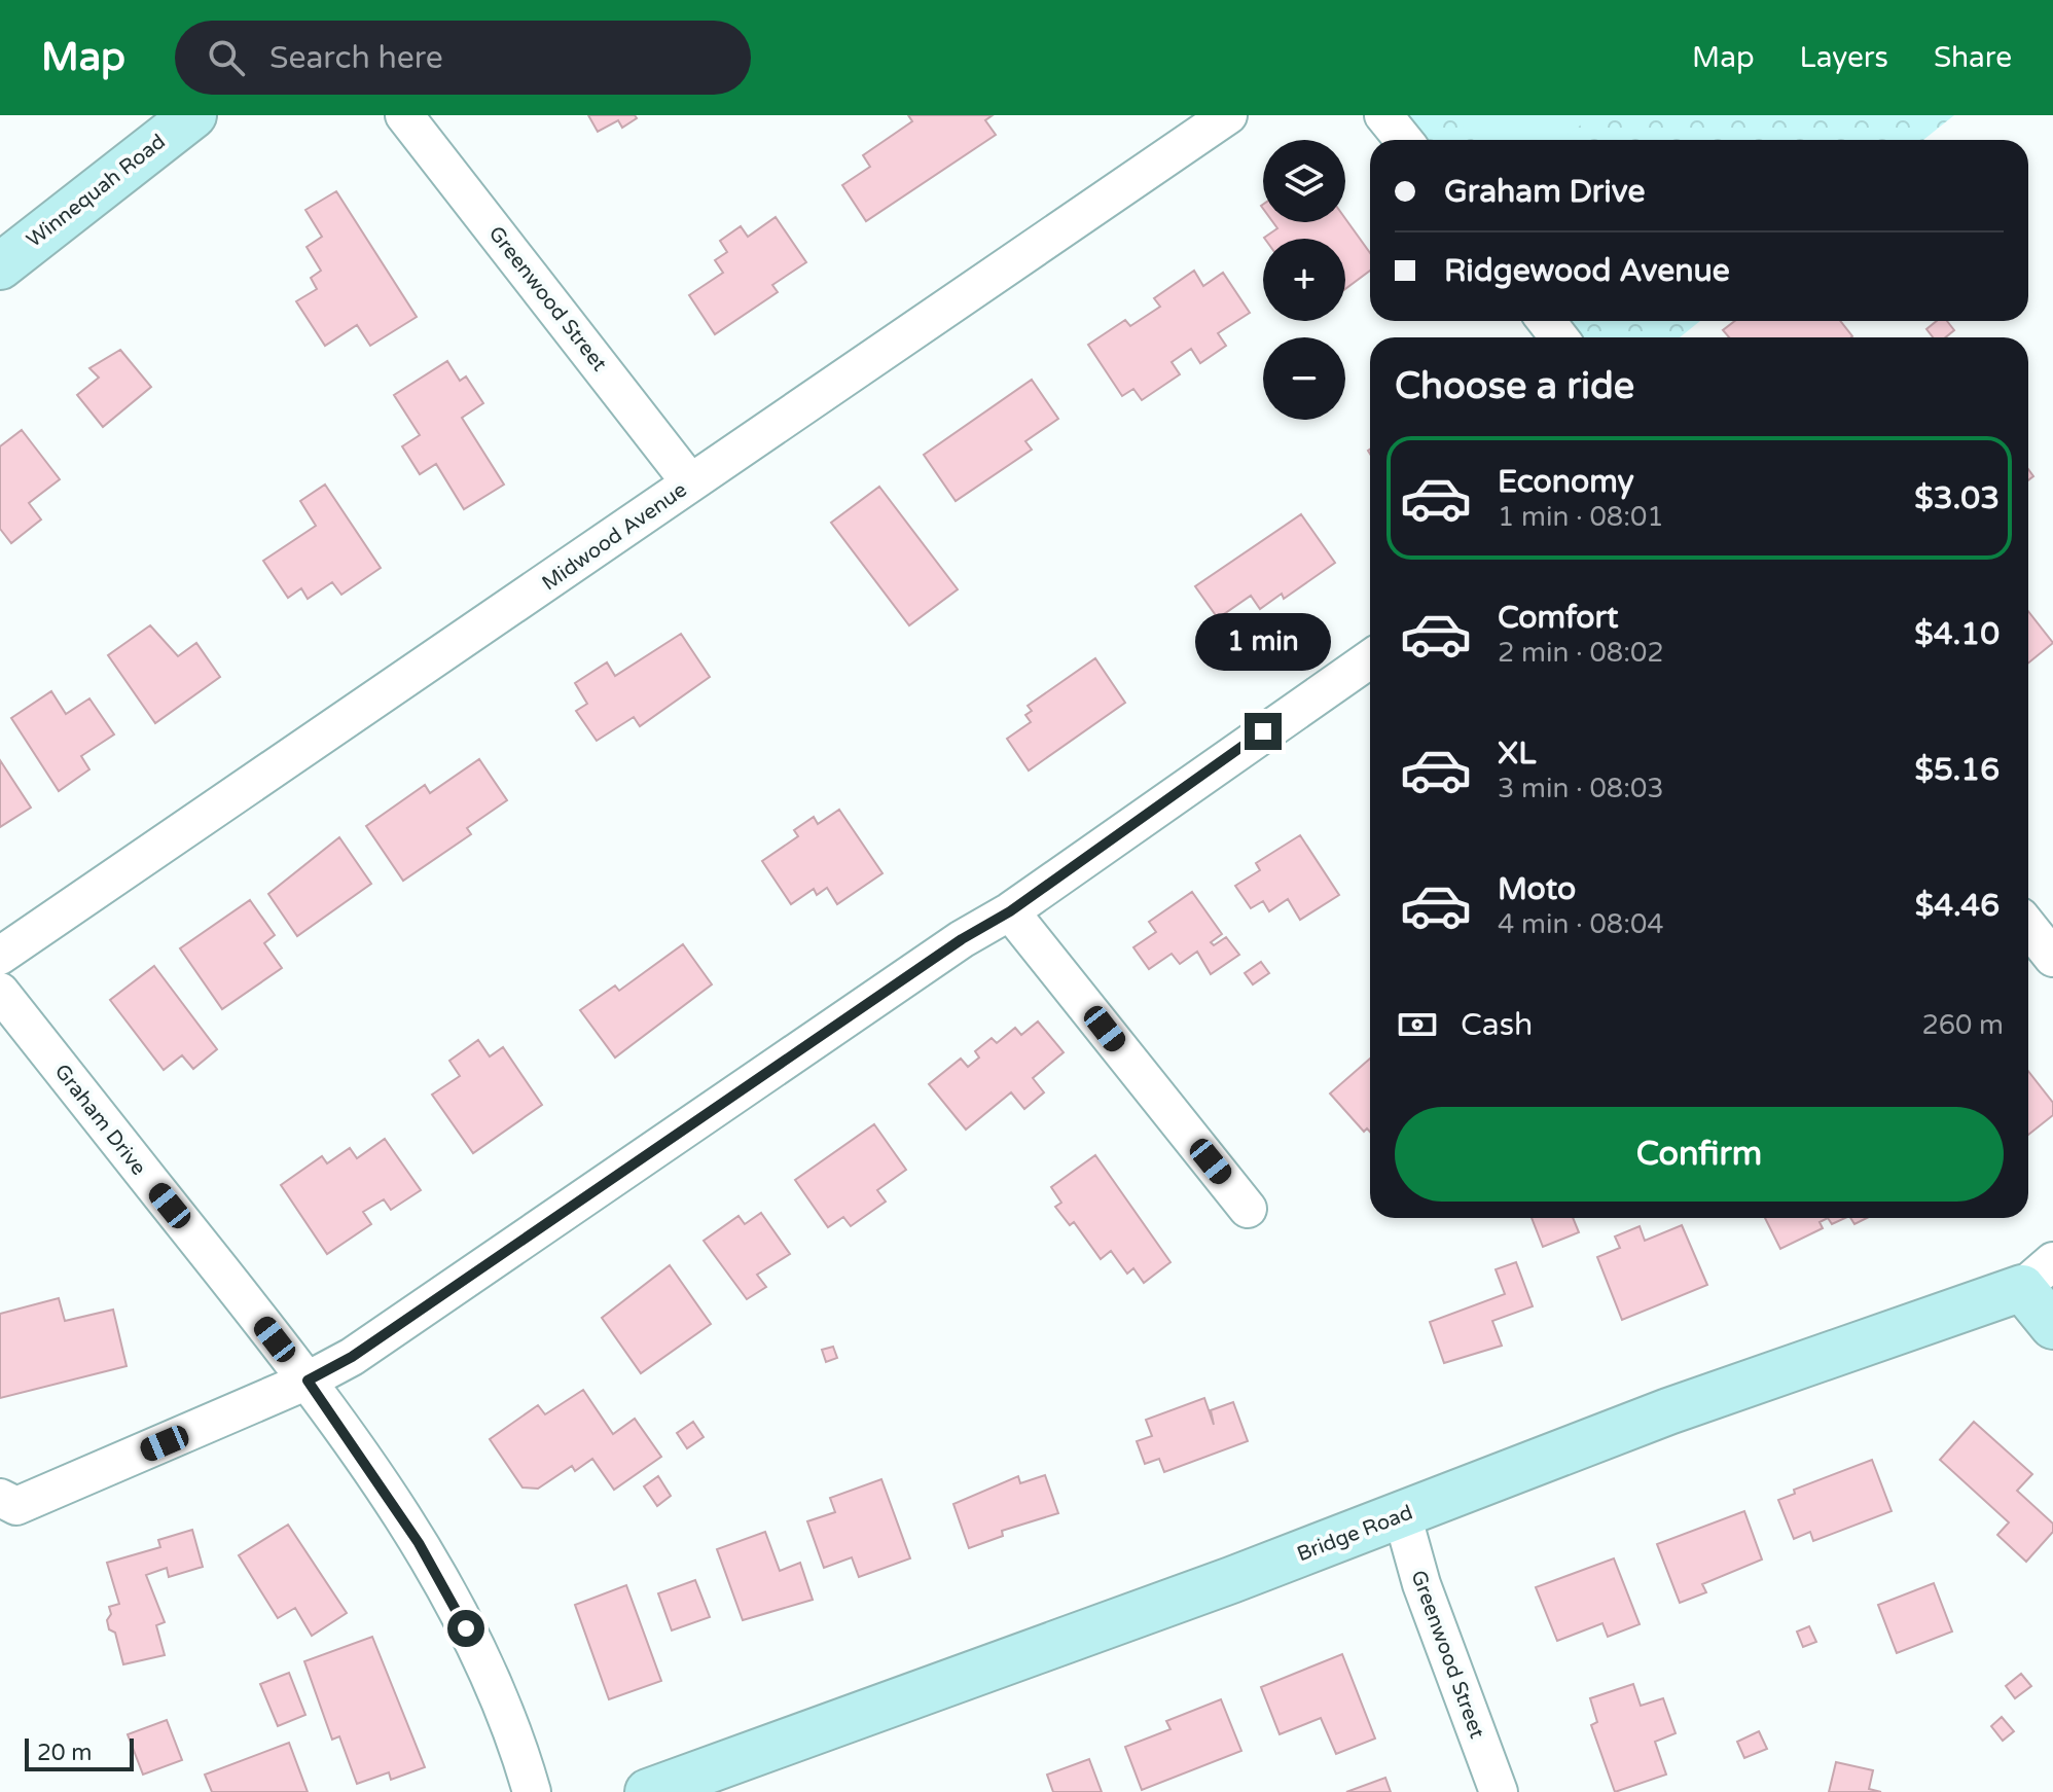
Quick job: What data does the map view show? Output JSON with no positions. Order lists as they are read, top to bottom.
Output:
{
  "streets": {
    "street": [
      "Winnequah Road",
      "Greenwood Street",
      "Midwood Avenue",
      "Graham Drive",
      "Bridge Road"
    ]
  },
  "crossings": [
    ["Greenwood Street", "Midwood Avenue"],
    ["Greenwood Street", "Bridge Road"]
  ],
  "scale_bar": "20 m",
  "page": {
    "header": "Map",
    "search": "Search here",
    "nav": ["Map", "Layers", "Share"],
    "map_buttons": ["+", "−"],
    "banner": ["Graham Drive", "Ridgewood Avenue"],
    "heading": "Choose a ride",
    "list": [
      {
        "name": "Economy",
        "note": "1 min · 08:01",
        "value": "$3.03"
      },
      {
        "name": "Comfort",
        "note": "2 min · 08:02",
        "value": "$4.10"
      },
      {
        "name": "XL",
        "note": "3 min · 08:03",
        "value": "$5.16"
      },
      {
        "name": "Moto",
        "note": "4 min · 08:04",
        "value": "$4.46"
      }
    ],
    "bubble": "1 min",
    "pay": ["Cash", "260 m"],
    "buttons": "Confirm",
    "scale": "20 m"
  }
}
